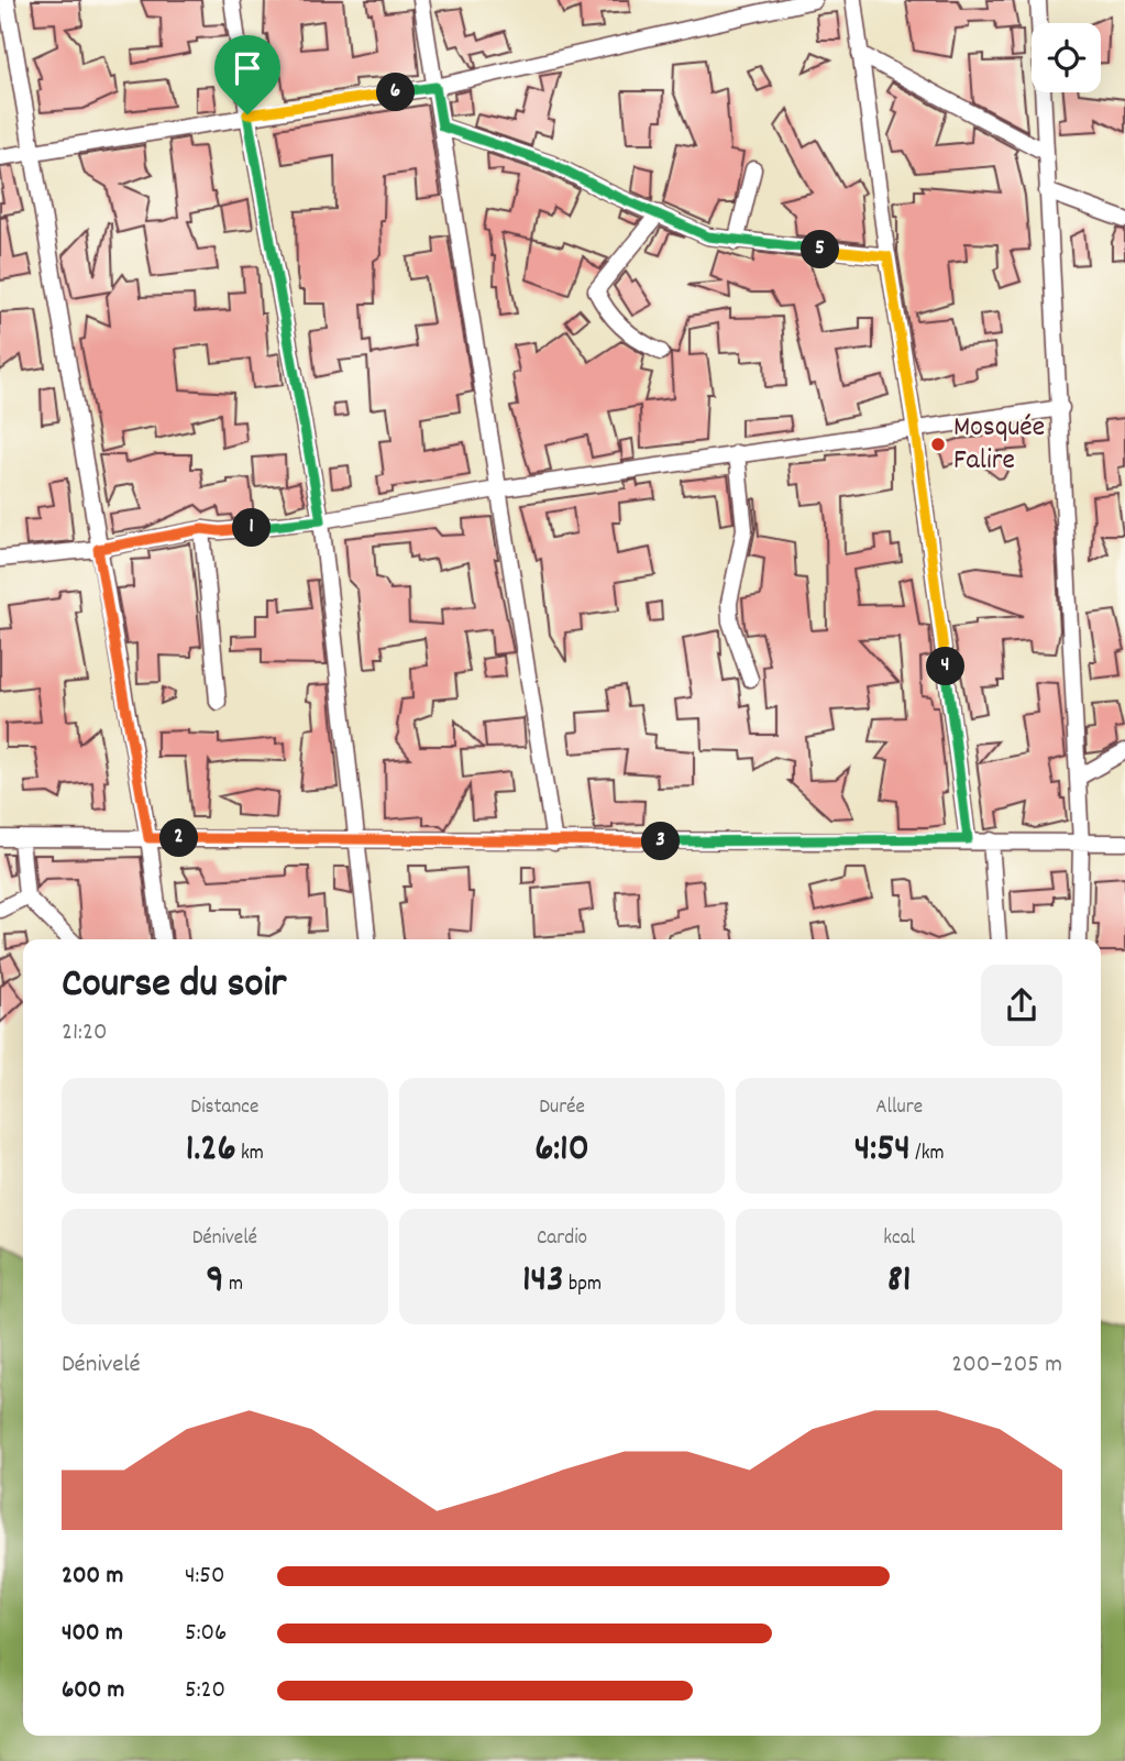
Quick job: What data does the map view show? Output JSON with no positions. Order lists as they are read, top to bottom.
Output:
{
  "places": ["Mosquée Falire"],
  "page": {
    "pins": [
      "6",
      "5",
      "1",
      "4",
      "2",
      "3"
    ],
    "heading": ["Course du soir", "21:20"],
    "stats": [
      ["Distance", "1.26 km"],
      ["Durée", "6:10"],
      ["Allure", "4:54 /km"],
      ["Dénivelé", "9 m"],
      ["Cardio", "143 bpm"],
      ["kcal", "81"]
    ],
    "chart": ["Dénivelé", "200–205 m"],
    "list": [
      {
        "name": "200 m",
        "note": "4:50"
      },
      {
        "name": "400 m",
        "note": "5:06"
      },
      {
        "name": "600 m",
        "note": "5:20"
      }
    ]
  }
}
